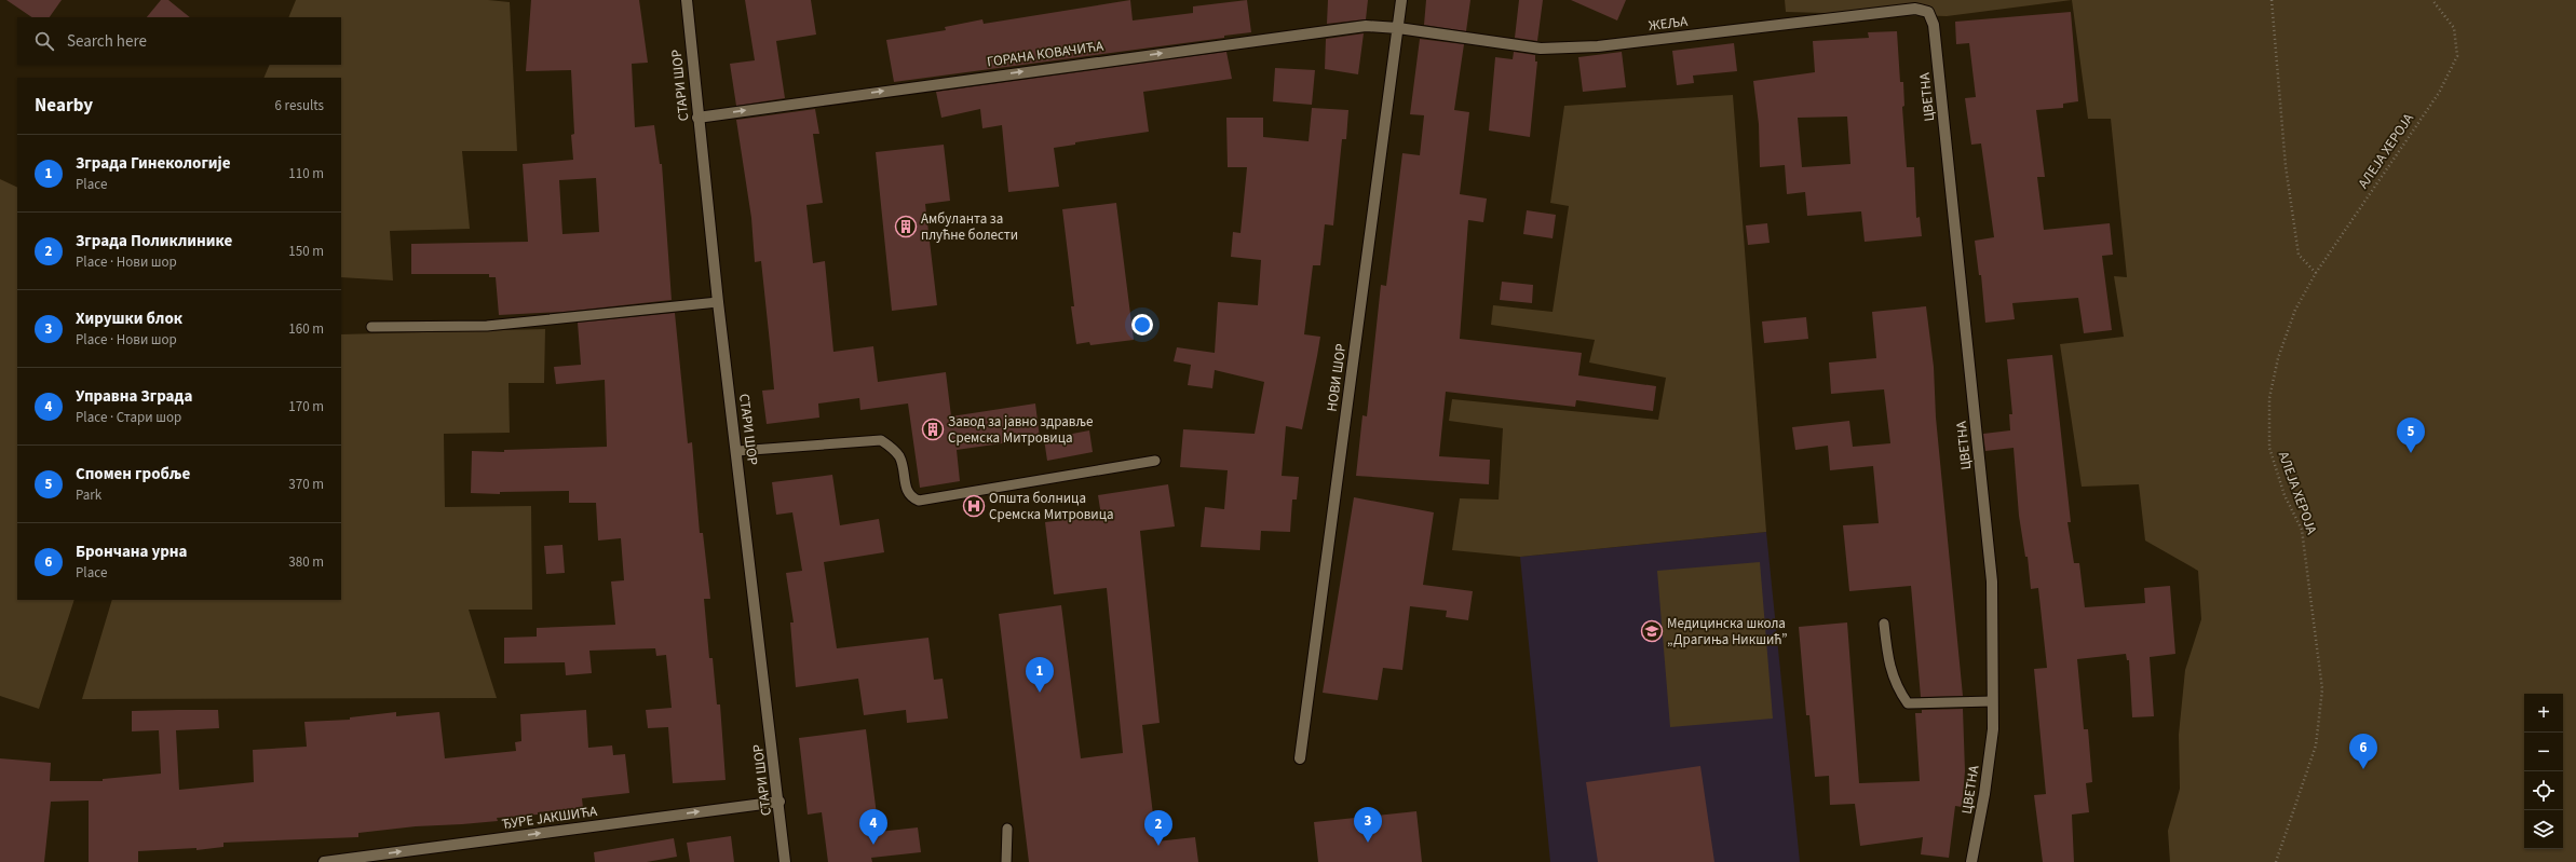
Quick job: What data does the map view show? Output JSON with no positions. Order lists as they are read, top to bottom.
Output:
{
  "streets": {
    "street": [
      "ЖЕЉА",
      "ГОРАНА КОВАЧИЋА",
      "СТАРИ ШОР",
      "ЦВЕТНА",
      "НОВИ ШОР",
      "ЂУРЕ ЈАКШИЋА"
    ],
    "path": ["АЛЕЈА ХЕРОЈА"]
  },
  "crossings": [
    ["ЖЕЉА", "ГОРАНА КОВАЧИЋА"],
    ["ЖЕЉА", "ЦВЕТНА"],
    ["ЖЕЉА", "НОВИ ШОР"],
    ["ГОРАНА КОВАЧИЋА", "СТАРИ ШОР"],
    ["ГОРАНА КОВАЧИЋА", "НОВИ ШОР"],
    ["СТАРИ ШОР", "ЂУРЕ ЈАКШИЋА"]
  ],
  "one_way": ["ГОРАНА КОВАЧИЋА", "ЂУРЕ ЈАКШИЋА"],
  "places": {
    "building": ["Амбуланта за плућне болести", "Завод за јавно здравље Сремска Митровица"],
    "hospital": ["Општа болница Сремска Митровица"],
    "school or university": ["Медицинска школа „Драгиња Никшић”"]
  },
  "page": {
    "search": "Search here",
    "heading": ["Nearby", "6 results"],
    "list": [
      {
        "mark": "1",
        "name": "Зграда Гинекологије",
        "note": "Place",
        "value": "110 m"
      },
      {
        "mark": "2",
        "name": "Зграда Поликлинике",
        "note": "Place · Нови шор",
        "value": "150 m"
      },
      {
        "mark": "3",
        "name": "Хирушки блок",
        "note": "Place · Нови шор",
        "value": "160 m"
      },
      {
        "mark": "4",
        "name": "Управна Зграда",
        "note": "Place · Стари шор",
        "value": "170 m"
      },
      {
        "mark": "5",
        "name": "Спомен гробље",
        "note": "Park",
        "value": "370 m"
      },
      {
        "mark": "6",
        "name": "Брончана урна",
        "note": "Place",
        "value": "380 m"
      }
    ],
    "pins": [
      "5",
      "1",
      "6",
      "3",
      "4",
      "2"
    ],
    "map_buttons": ["+", "−"]
  }
}
